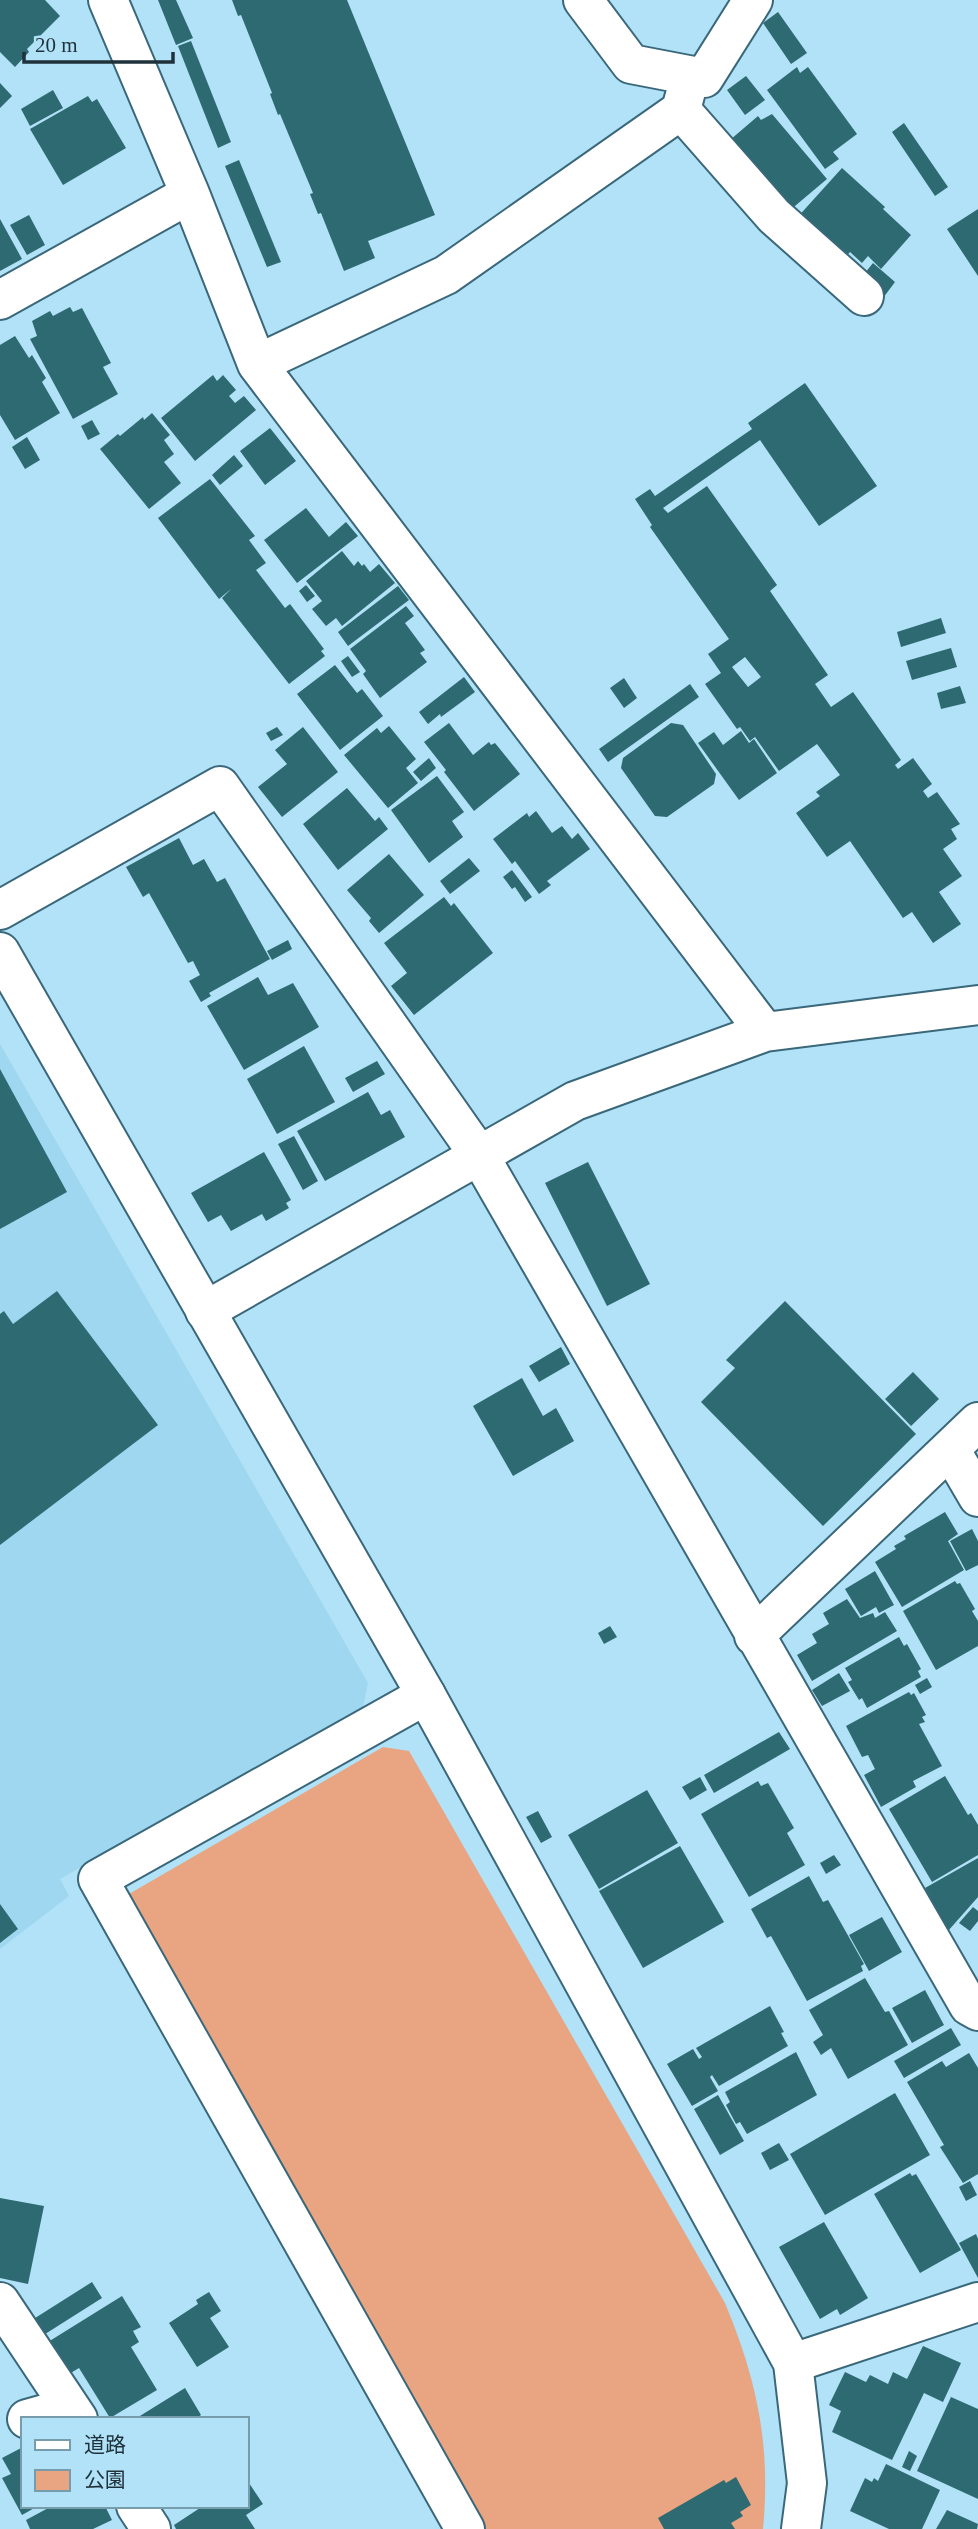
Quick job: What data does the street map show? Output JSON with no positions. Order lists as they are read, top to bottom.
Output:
{
  "legend": ["道路", "公園"],
  "scale_bar": "20 m"
}
